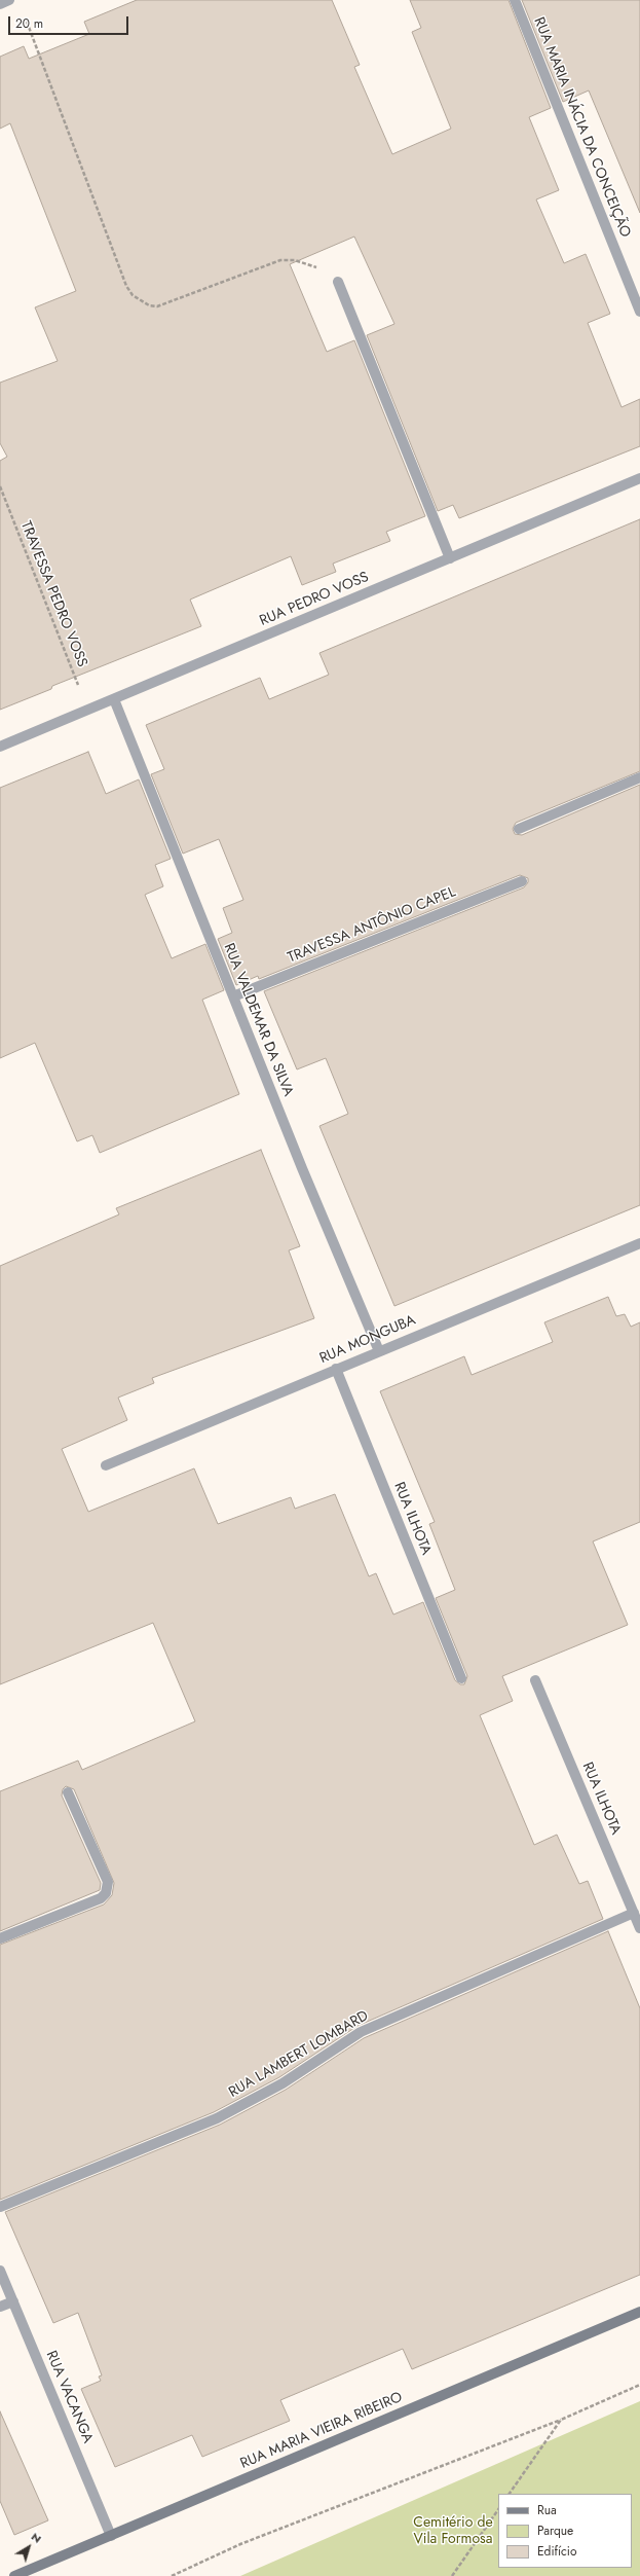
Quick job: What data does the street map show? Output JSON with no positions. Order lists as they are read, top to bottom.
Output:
{
  "streets": {
    "street": [
      "RUA MARIA INÁCIA DA CONCEIÇÃO",
      "RUA PEDRO VOSS",
      "TRAVESSA ANTÔNIO CAPEL",
      "RUA VALDEMAR DA SILVA",
      "RUA MONGUBA",
      "RUA ILHOTA",
      "RUA LAMBERT LOMBARD",
      "RUA VACANGA",
      "RUA MARIA VIEIRA RIBEIRO"
    ],
    "path": ["TRAVESSA PEDRO VOSS"]
  },
  "crossings": [
    ["TRAVESSA PEDRO VOSS", "RUA PEDRO VOSS"],
    ["RUA PEDRO VOSS", "RUA VALDEMAR DA SILVA"],
    ["TRAVESSA ANTÔNIO CAPEL", "RUA VALDEMAR DA SILVA"],
    ["RUA VALDEMAR DA SILVA", "RUA MONGUBA"],
    ["RUA MONGUBA", "RUA ILHOTA"],
    ["RUA ILHOTA", "RUA LAMBERT LOMBARD"],
    ["RUA VACANGA", "RUA MARIA VIEIRA RIBEIRO"]
  ],
  "parks": ["Cemitério de Vila Formosa"],
  "legend": ["Rua", "Parque", "Edifício"],
  "scale_bar": "20 m",
  "north": "top right"
}
